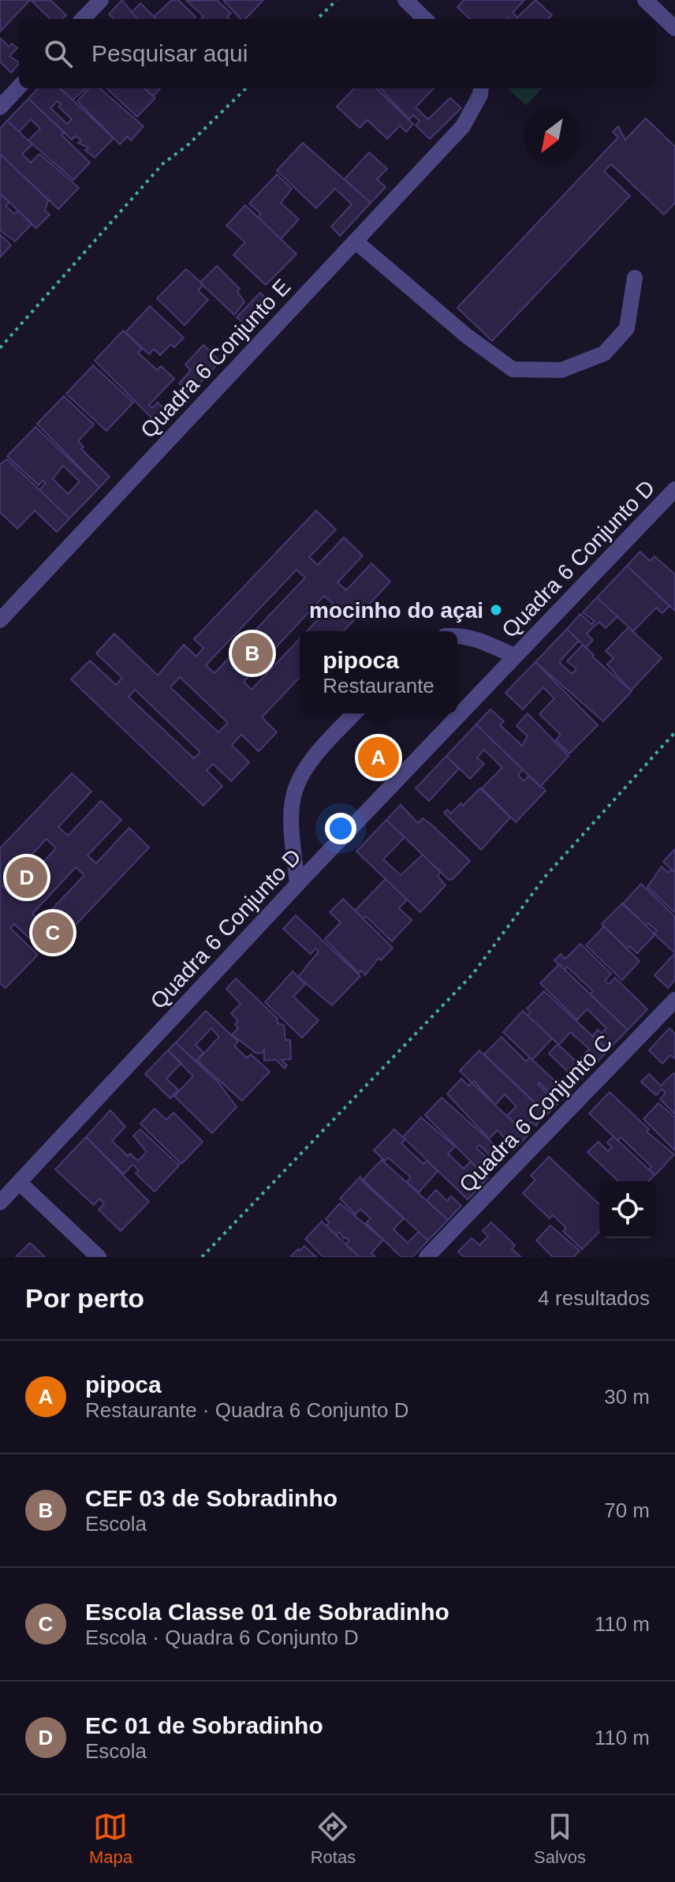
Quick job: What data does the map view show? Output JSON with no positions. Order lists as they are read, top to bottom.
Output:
{
  "streets": {
    "street": ["Quadra 6 Conjunto E", "Quadra 6 Conjunto D", "Quadra 6 Conjunto C"]
  },
  "places": ["mocinho do açai"],
  "north": "bottom left",
  "page": {
    "search": "Pesquisar aqui",
    "pins": [
      "B",
      "A",
      "D",
      "C"
    ],
    "popup": ["pipoca", "Restaurante"],
    "heading": ["Por perto", "4 resultados"],
    "list": [
      {
        "mark": "A",
        "name": "pipoca",
        "note": "Restaurante · Quadra 6 Conjunto D",
        "value": "30 m"
      },
      {
        "mark": "B",
        "name": "CEF 03 de Sobradinho",
        "note": "Escola",
        "value": "70 m"
      },
      {
        "mark": "C",
        "name": "Escola Classe 01 de Sobradinho",
        "note": "Escola · Quadra 6 Conjunto D",
        "value": "110 m"
      },
      {
        "mark": "D",
        "name": "EC 01 de Sobradinho",
        "note": "Escola",
        "value": "110 m"
      }
    ],
    "nav": ["Mapa", "Rotas", "Salvos"]
  }
}
